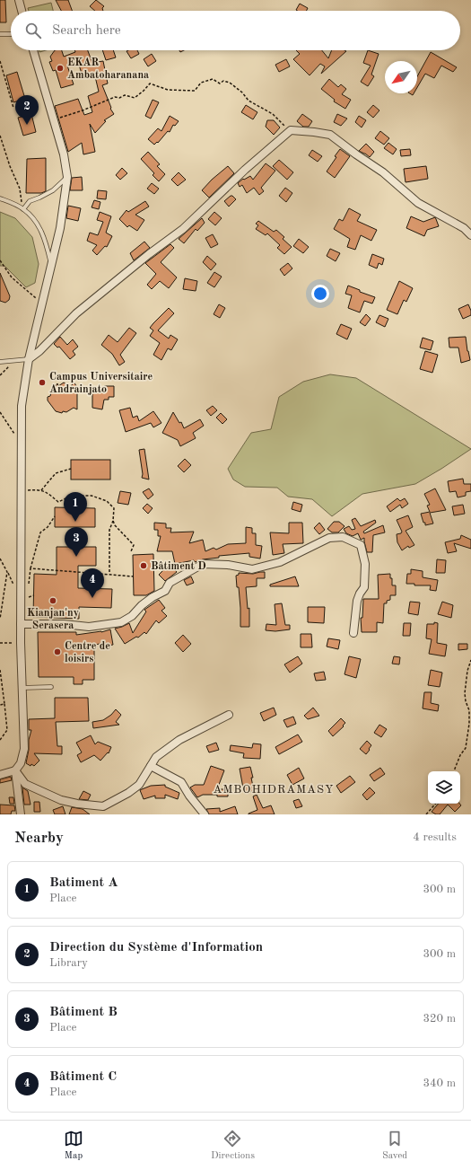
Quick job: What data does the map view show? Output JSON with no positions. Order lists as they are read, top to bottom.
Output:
{
  "districts": ["AMBOHIDRAMASY"],
  "places": [
    "EKAR Ambatoharanana",
    "Campus Universitaire Andrainjato",
    "Bâtiment D",
    "Kianjan'ny Serasera",
    "Centre de loisirs"
  ],
  "north": "bottom left",
  "page": {
    "search": "Search here",
    "pins": [
      "2",
      "1",
      "3",
      "4"
    ],
    "heading": ["Nearby", "4 results"],
    "list": [
      {
        "mark": "1",
        "name": "Batiment A",
        "note": "Place",
        "value": "300 m"
      },
      {
        "mark": "2",
        "name": "Direction du Système d'Information",
        "note": "Library",
        "value": "300 m"
      },
      {
        "mark": "3",
        "name": "Bâtiment B",
        "note": "Place",
        "value": "320 m"
      },
      {
        "mark": "4",
        "name": "Bâtiment C",
        "note": "Place",
        "value": "340 m"
      }
    ],
    "nav": ["Map", "Directions", "Saved"]
  }
}
